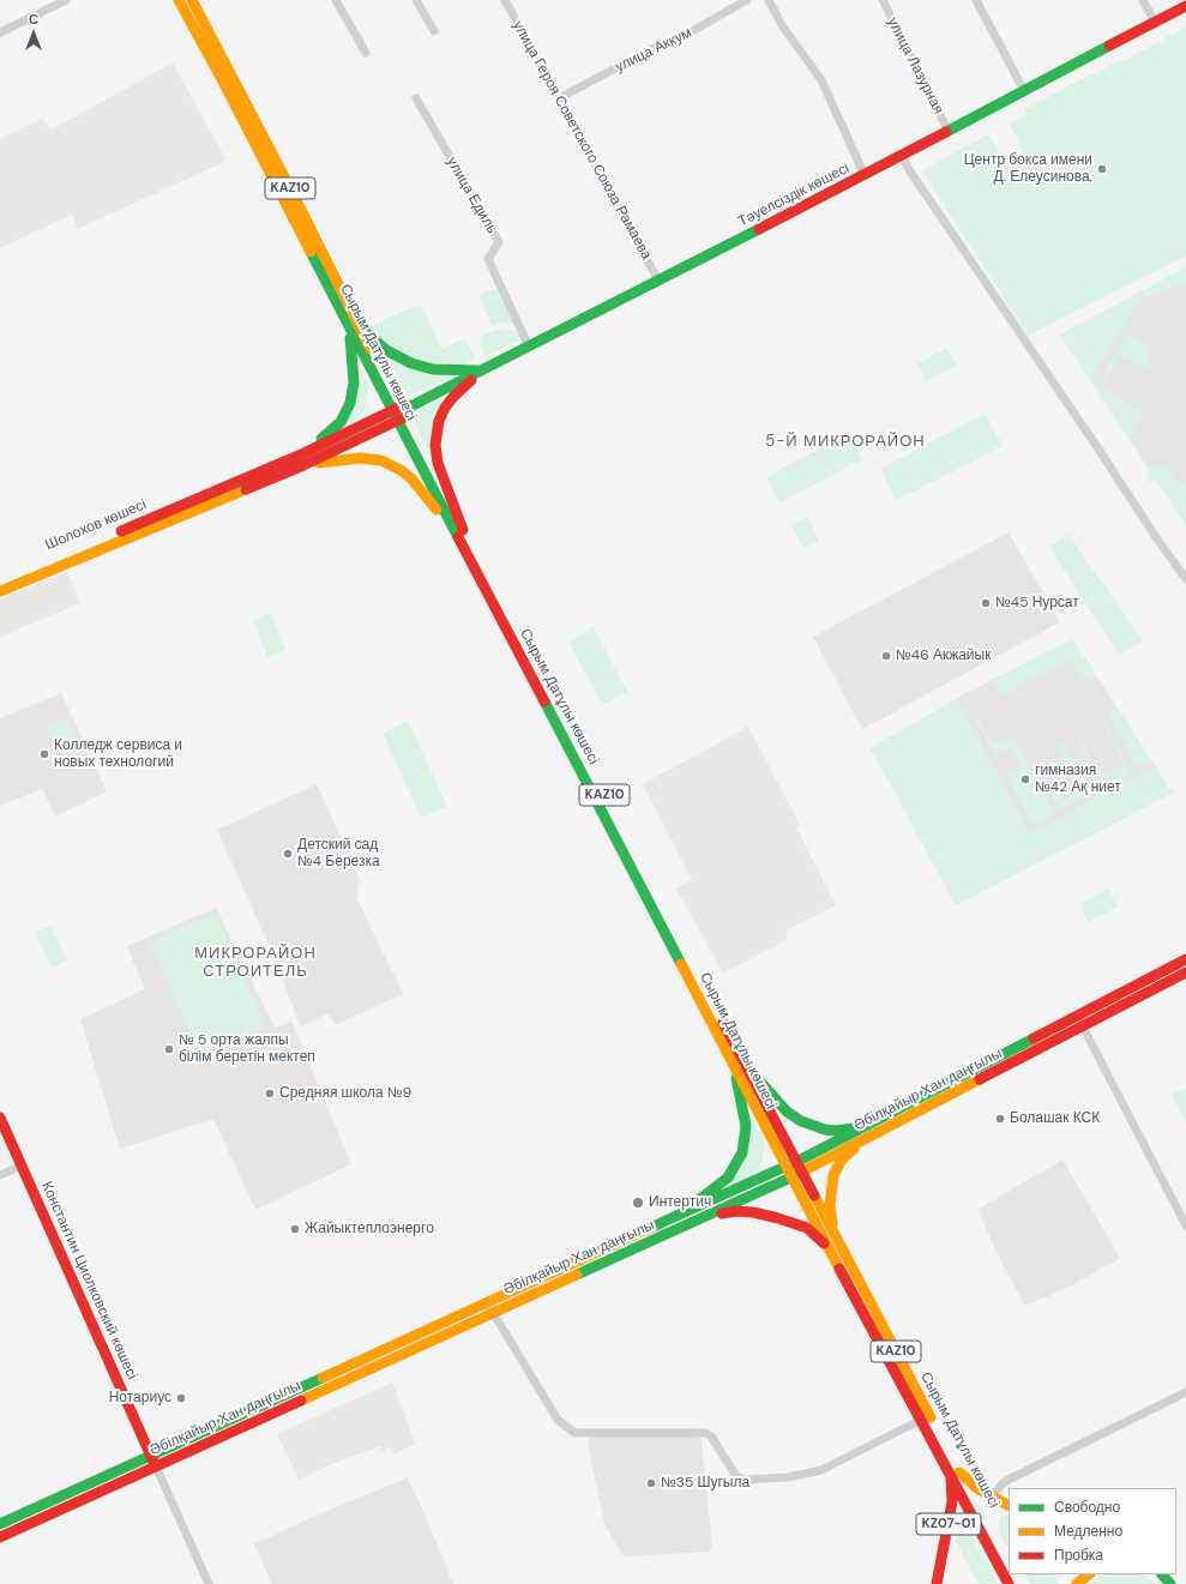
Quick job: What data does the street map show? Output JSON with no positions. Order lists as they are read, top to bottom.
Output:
{
  "streets": {
    "main road": [
      "KAZ10",
      "Тәуелсіздік көшесі",
      "Сырым Датұлы көшесі",
      "Шолохов көшесі",
      "Әбілқайыр Хан даңғылы",
      "Константин Циолковский көшесі",
      "KZ07-01"
    ],
    "street": [
      "улица Аккум",
      "улица Лазурная",
      "улица Героя Советского Союза Рамаева",
      "улица Едиль"
    ]
  },
  "crossings": [
    ["улица Аккум", "улица Героя Советского Союза Рамаева"],
    ["улица Лазурная", "Тәуелсіздік көшесі"],
    ["улица Героя Советского Союза Рамаева", "Тәуелсіздік көшесі"],
    ["улица Едиль", "Тәуелсіздік көшесі"],
    ["Тәуелсіздік көшесі", "Сырым Датұлы көшесі"],
    ["Сырым Датұлы көшесі", "Әбілқайыр Хан даңғылы"],
    ["Сырым Датұлы көшесі", "KZ07-01"],
    ["Әбілқайыр Хан даңғылы", "Константин Циолковский көшесі"]
  ],
  "districts": ["5-Й МИКРОРАЙОН", "МИКРОРАЙОН СТРОИТЕЛЬ"],
  "places": [
    "Центр бокса имени Д. Елеусинова.",
    "№45 Нурсат",
    "№46 Акжайык",
    "Колледж сервиса и новых технологий",
    "гимназия №42 Ақ ниет",
    "Детский сад №4 Березка",
    "№ 5 орта жалпы білім беретін мектеп",
    "Средняя школа №9",
    "Болашак КСК",
    "Интертич",
    "Жайыктеплоэнерго",
    "Нотариус",
    "№35 Шугыла"
  ],
  "legend": ["Свободно", "Медленно", "Пробка"],
  "north": "top"
}
